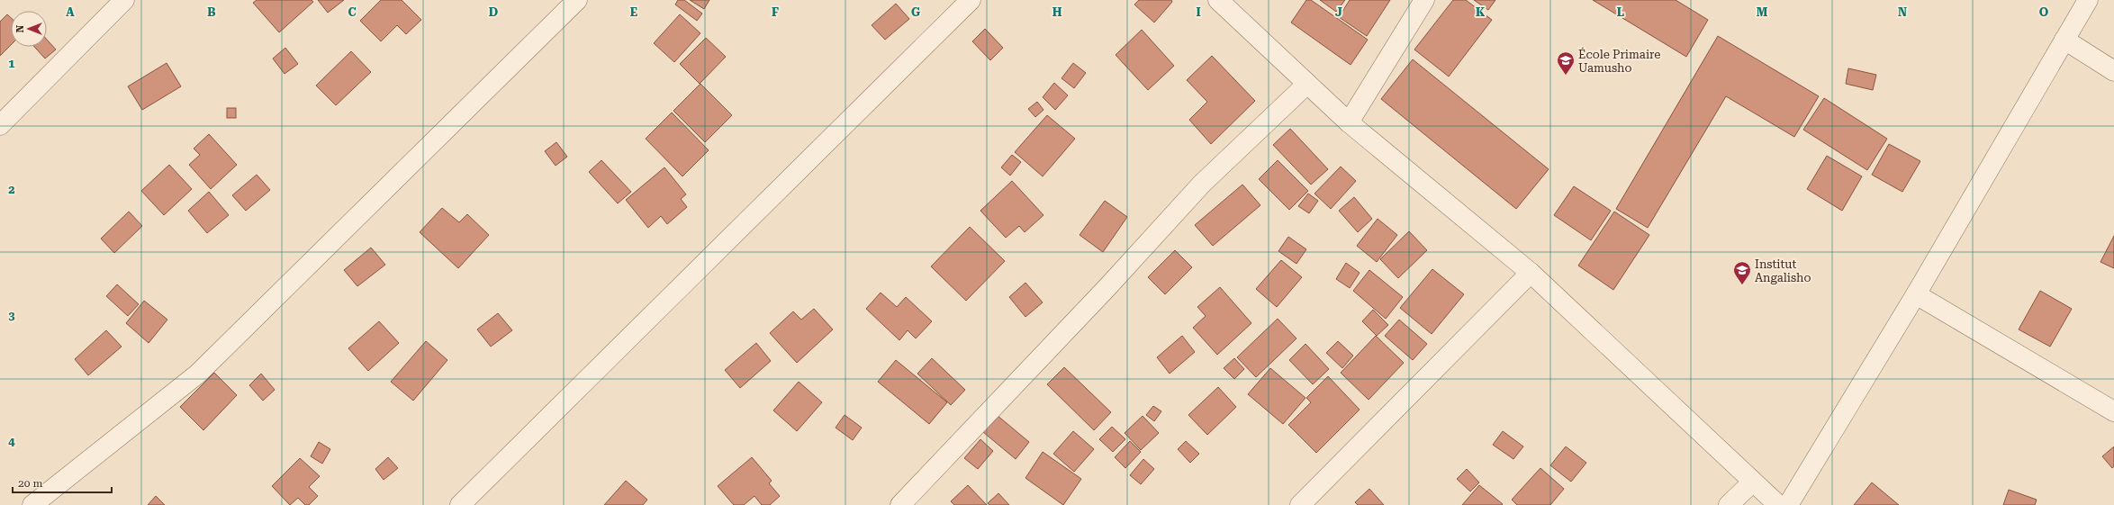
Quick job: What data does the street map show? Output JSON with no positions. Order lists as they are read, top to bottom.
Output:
{
  "places": {
    "school or university": ["École Primaire Uamusho", "Institut Angalisho"]
  },
  "scale_bar": "20 m",
  "north": "left",
  "grid": {
    "columns": [
      "A",
      "B",
      "C",
      "D",
      "E",
      "F",
      "G",
      "H",
      "I",
      "J",
      "K",
      "L",
      "M",
      "N",
      "O"
    ],
    "rows": [
      "1",
      "2",
      "3",
      "4"
    ]
  }
}
